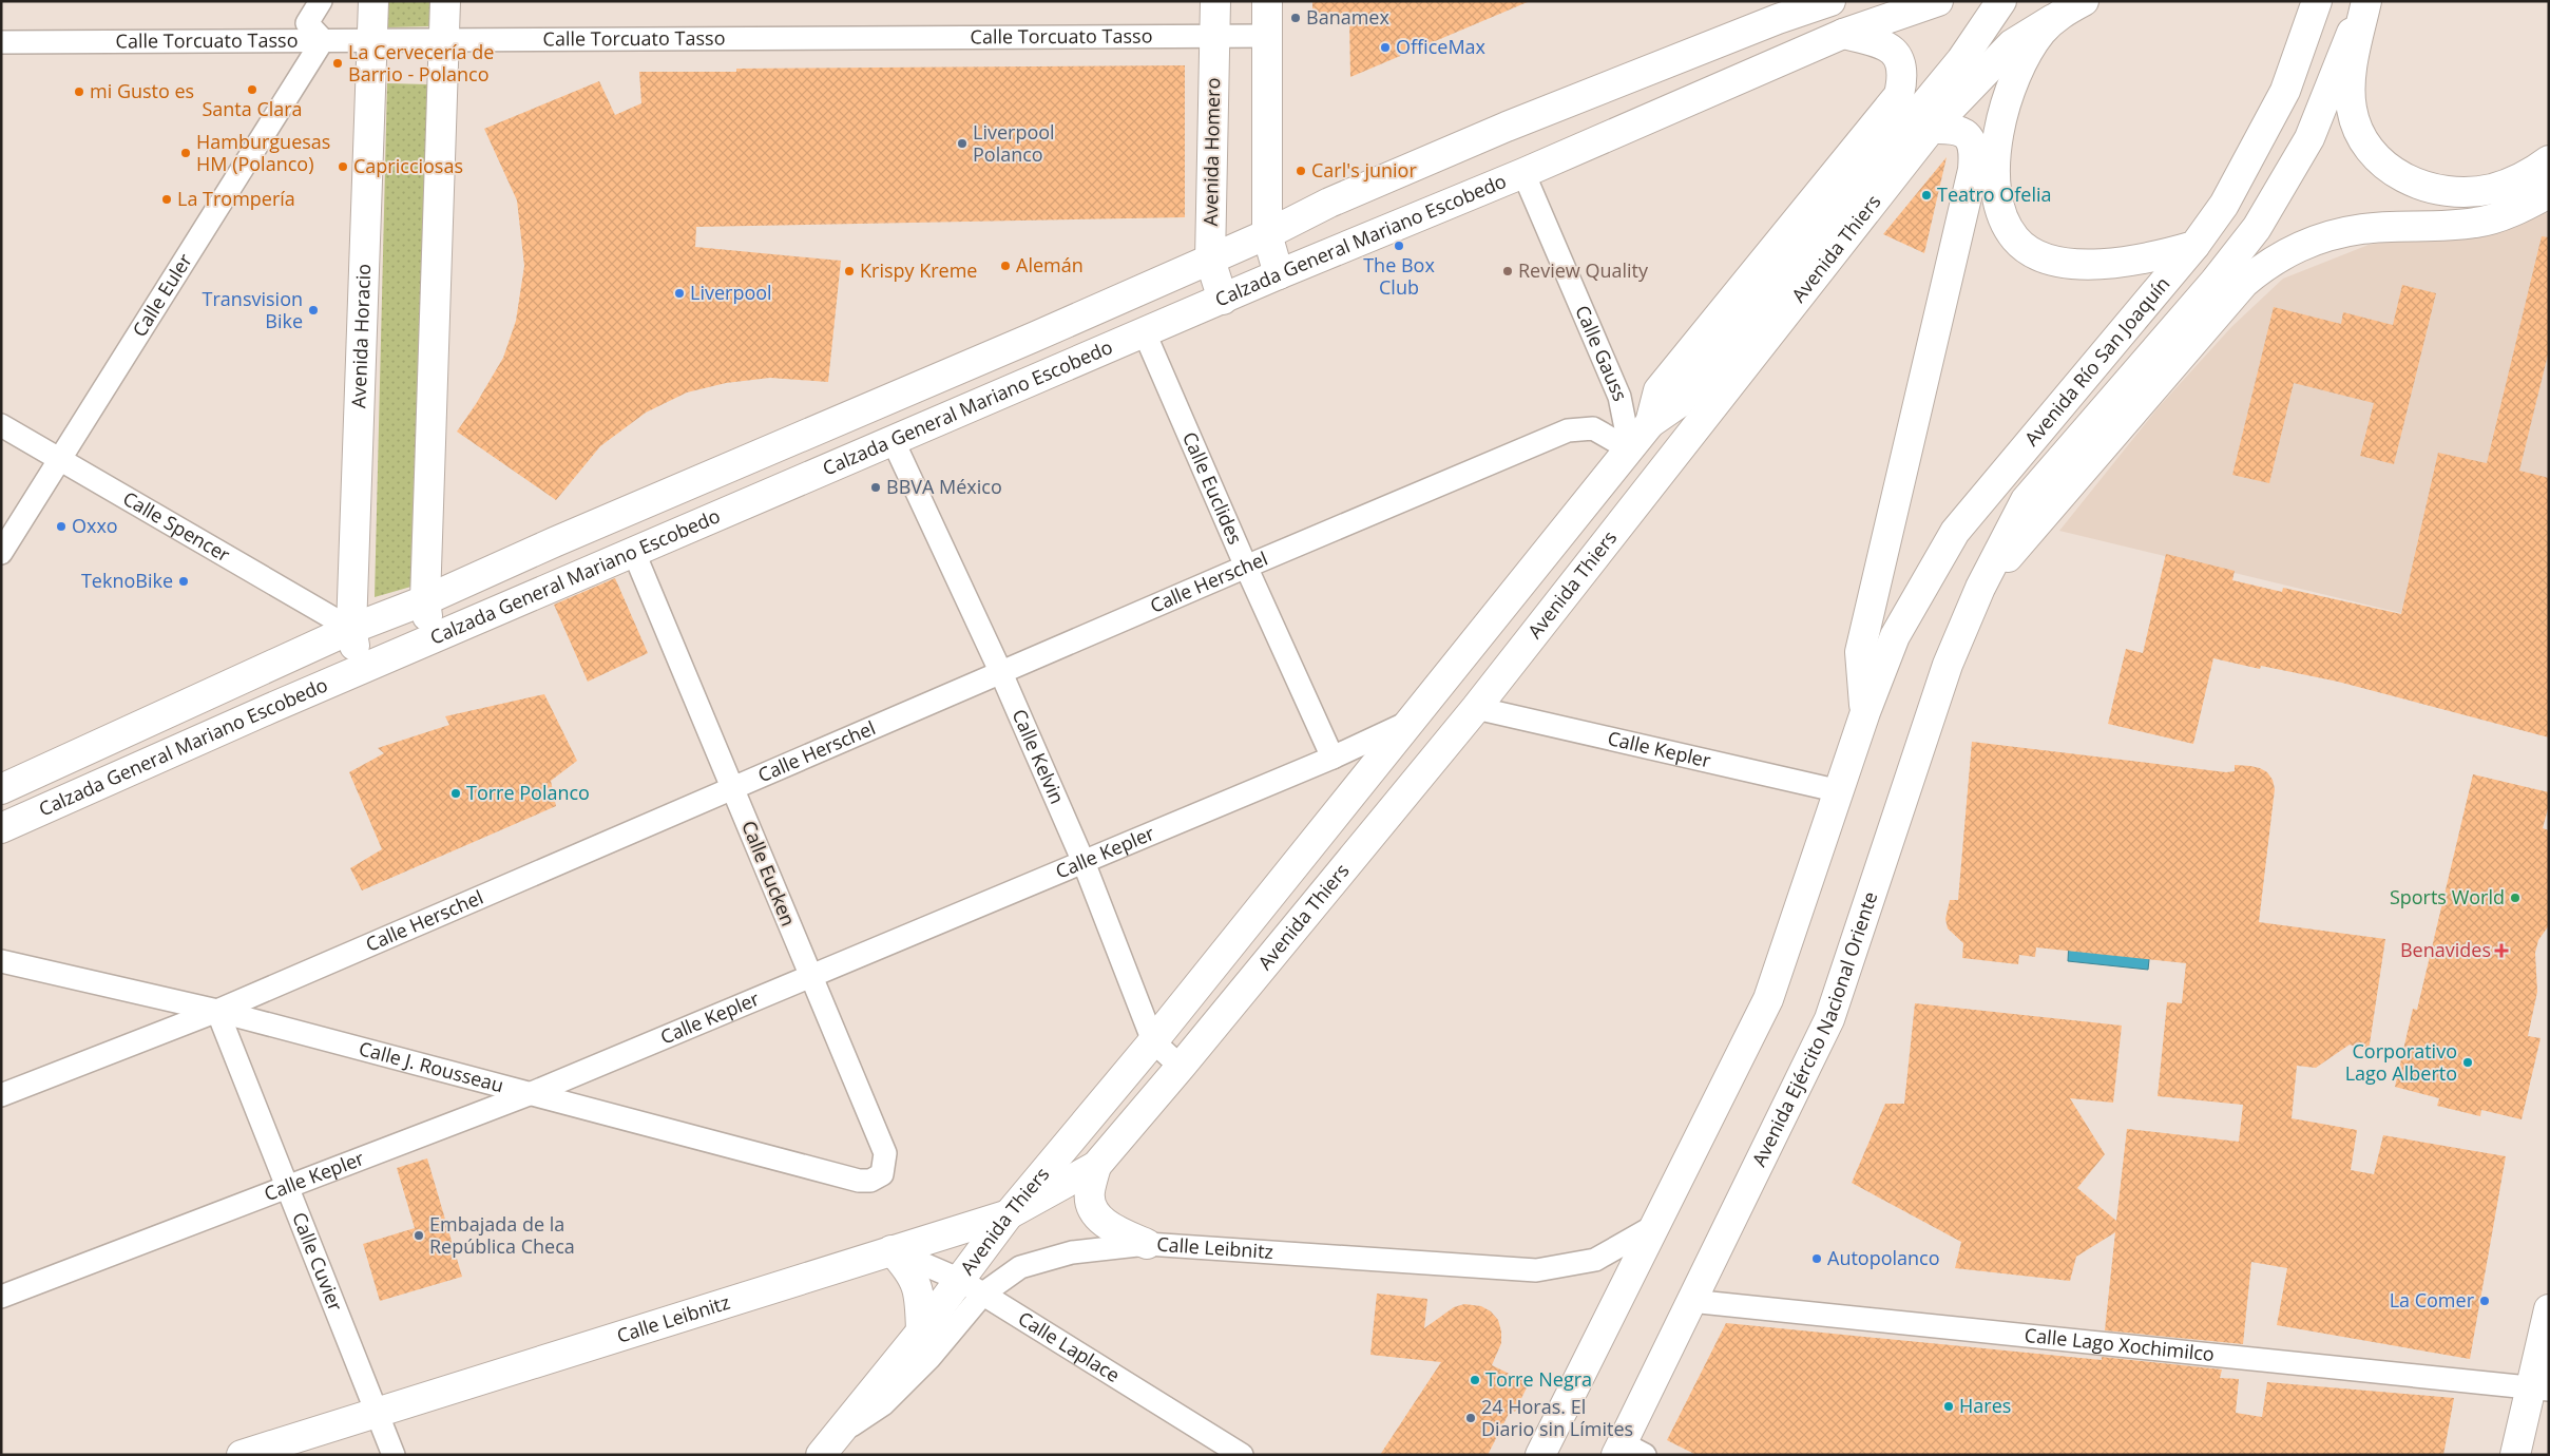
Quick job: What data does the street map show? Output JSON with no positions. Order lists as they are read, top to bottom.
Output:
{
  "streets": {
    "main road": [
      "Avenida Homero",
      "Calzada General Mariano Escobedo",
      "Avenida Thiers",
      "Avenida Horacio",
      "Avenida Río San Joaquín",
      "Avenida Ejército Nacional Oriente",
      "Calle Leibnitz"
    ],
    "street": [
      "Calle Torcuato Tasso",
      "Calle Euler",
      "Calle Gauss",
      "Calle Euclides",
      "Calle Spencer",
      "Calle Herschel",
      "Calle Kepler",
      "Calle Kelvin",
      "Calle Eucken",
      "Calle J. Rousseau",
      "Calle Cuvier",
      "Calle Lago Xochimilco",
      "Calle Laplace"
    ]
  },
  "crossings": [
    ["Calle Torcuato Tasso", "Avenida Homero"],
    ["Calle Torcuato Tasso", "Calle Euler"],
    ["Calle Torcuato Tasso", "Avenida Horacio"],
    ["Avenida Homero", "Calzada General Mariano Escobedo"],
    ["Calzada General Mariano Escobedo", "Avenida Horacio"],
    ["Calzada General Mariano Escobedo", "Calle Gauss"],
    ["Calzada General Mariano Escobedo", "Calle Euclides"],
    ["Calzada General Mariano Escobedo", "Calle Spencer"],
    ["Calzada General Mariano Escobedo", "Calle Kelvin"],
    ["Calzada General Mariano Escobedo", "Calle Eucken"],
    ["Avenida Thiers", "Calle Gauss"],
    ["Avenida Thiers", "Calle Herschel"],
    ["Avenida Thiers", "Calle Kepler"],
    ["Avenida Thiers", "Calle Kelvin"],
    ["Avenida Thiers", "Calle Leibnitz"],
    ["Avenida Thiers", "Calle Laplace"],
    ["Calle Euler", "Calle Spencer"],
    ["Avenida Horacio", "Calle Spencer"],
    ["Calle Gauss", "Calle Herschel"],
    ["Avenida Río San Joaquín", "Avenida Ejército Nacional Oriente"],
    ["Calle Euclides", "Calle Herschel"],
    ["Calle Euclides", "Calle Kepler"],
    ["Calle Herschel", "Calle Kelvin"],
    ["Calle Herschel", "Calle Eucken"],
    ["Calle Herschel", "Calle J. Rousseau"],
    ["Calle Herschel", "Calle Cuvier"],
    ["Calle Kepler", "Calle Kelvin"],
    ["Calle Kepler", "Calle Eucken"],
    ["Calle Kepler", "Calle J. Rousseau"],
    ["Calle Kepler", "Calle Cuvier"],
    ["Calle Eucken", "Calle J. Rousseau"],
    ["Avenida Ejército Nacional Oriente", "Calle Lago Xochimilco"],
    ["Calle J. Rousseau", "Calle Cuvier"],
    ["Calle Leibnitz", "Calle Cuvier"],
    ["Calle Leibnitz", "Calle Laplace"]
  ],
  "places": {
    "other": [
      "Banamex",
      "OfficeMax",
      "La Cervecería de Barrio - Polanco",
      "Santa Clara",
      "mi Gusto es",
      "Liverpool Polanco",
      "Hamburguesas HM (Polanco)",
      "Capricciosas",
      "Carl's junior",
      "Teatro Ofelia",
      "La Trompería",
      "The Box Club",
      "Alemán",
      "Krispy Kreme",
      "Review Quality",
      "Liverpool",
      "Transvision Bike",
      "BBVA México",
      "Oxxo",
      "TeknoBike",
      "Torre Polanco",
      "Sports World",
      "Corporativo Lago Alberto",
      "Embajada de la República Checa",
      "Autopolanco",
      "La Comer",
      "Torre Negra",
      "Hares",
      "24 Horas. El Diario sin Límites"
    ],
    "health": ["Benavides"]
  }
}
